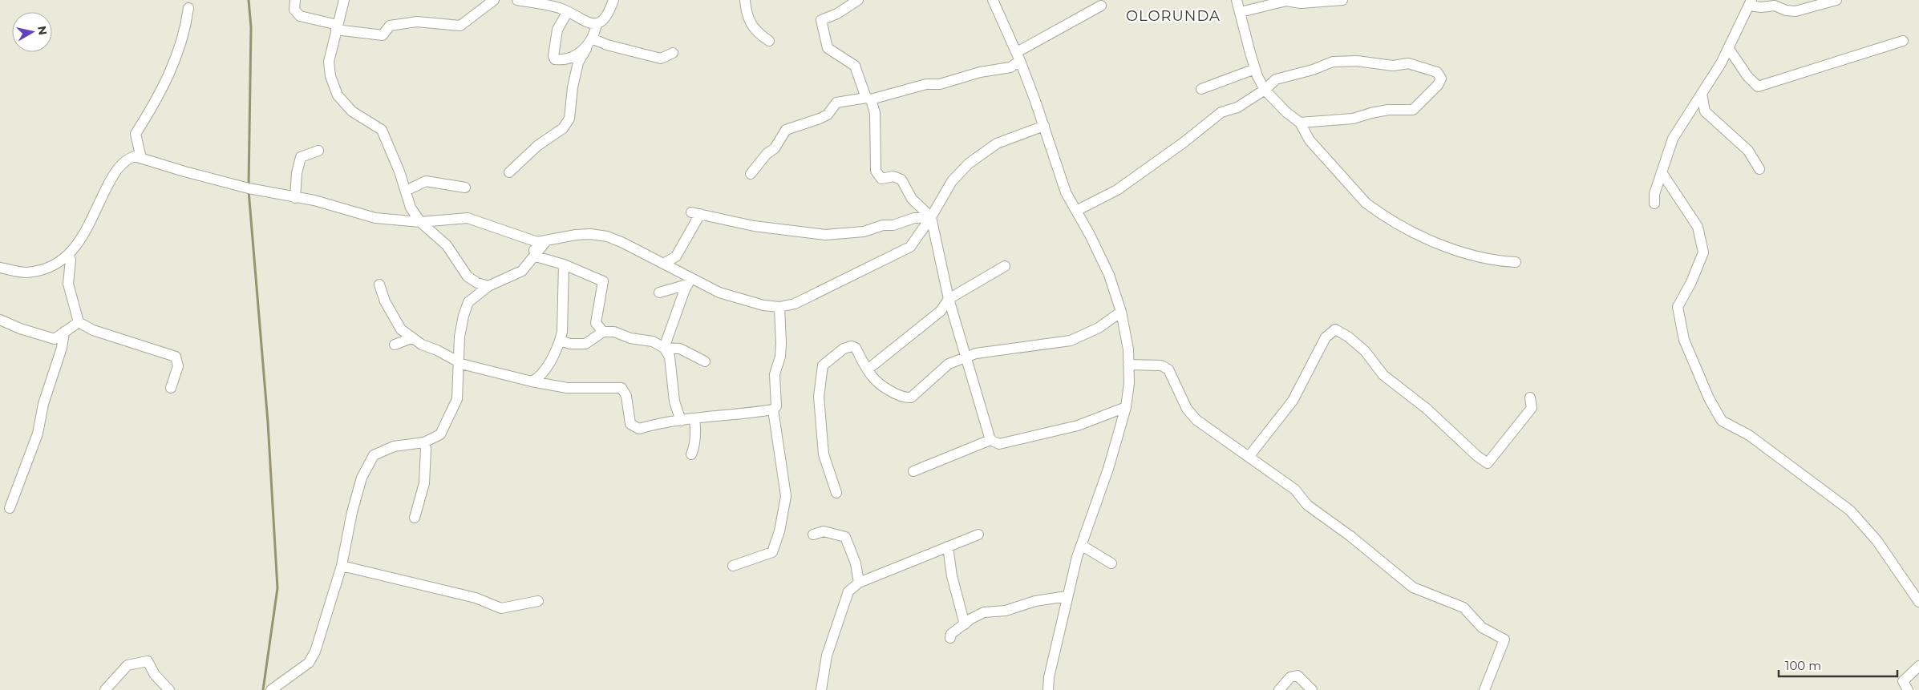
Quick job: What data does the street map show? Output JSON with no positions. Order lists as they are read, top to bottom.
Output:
{
  "districts": ["OLORUNDA"],
  "scale_bar": "100 m",
  "north": "right"
}
